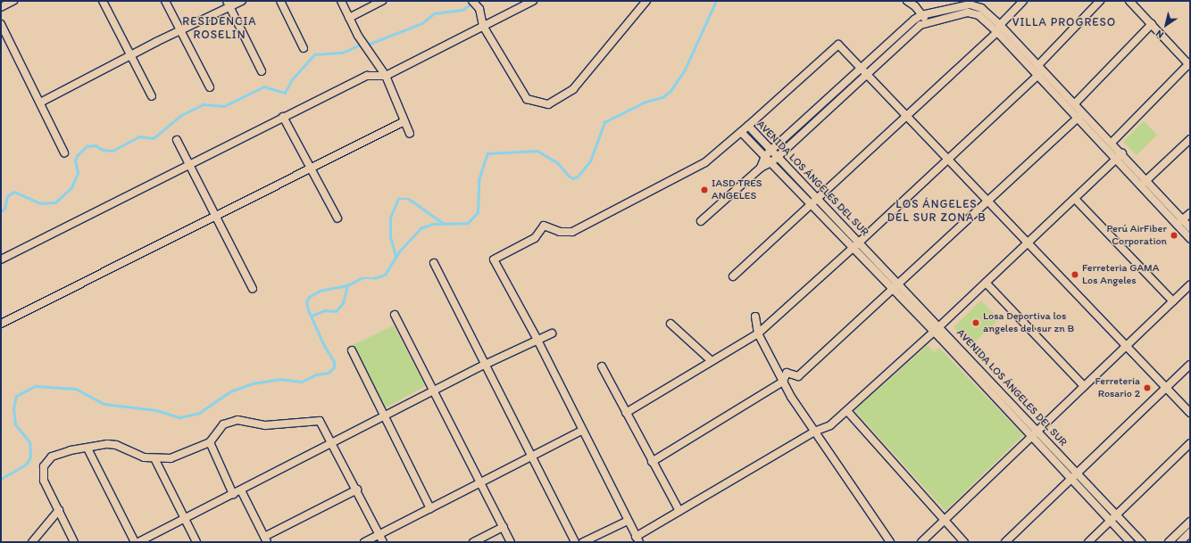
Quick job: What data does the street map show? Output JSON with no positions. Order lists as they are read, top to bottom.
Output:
{
  "streets": {
    "street": ["AVENIDA LOS ÁNGELES DEL SUR"]
  },
  "districts": ["RESIDENCIA ROSELIN", "VILLA PROGRESO", "LOS ÁNGELES DEL SUR ZONA B"],
  "places": [
    "IASD TRES ANGELES",
    "Perú AirFiber Corporation",
    "Ferreteria GAMA Los Angeles",
    "Losa Deportiva los angeles del sur zn B",
    "Ferreteria Rosario 2"
  ],
  "north": "bottom left"
}
